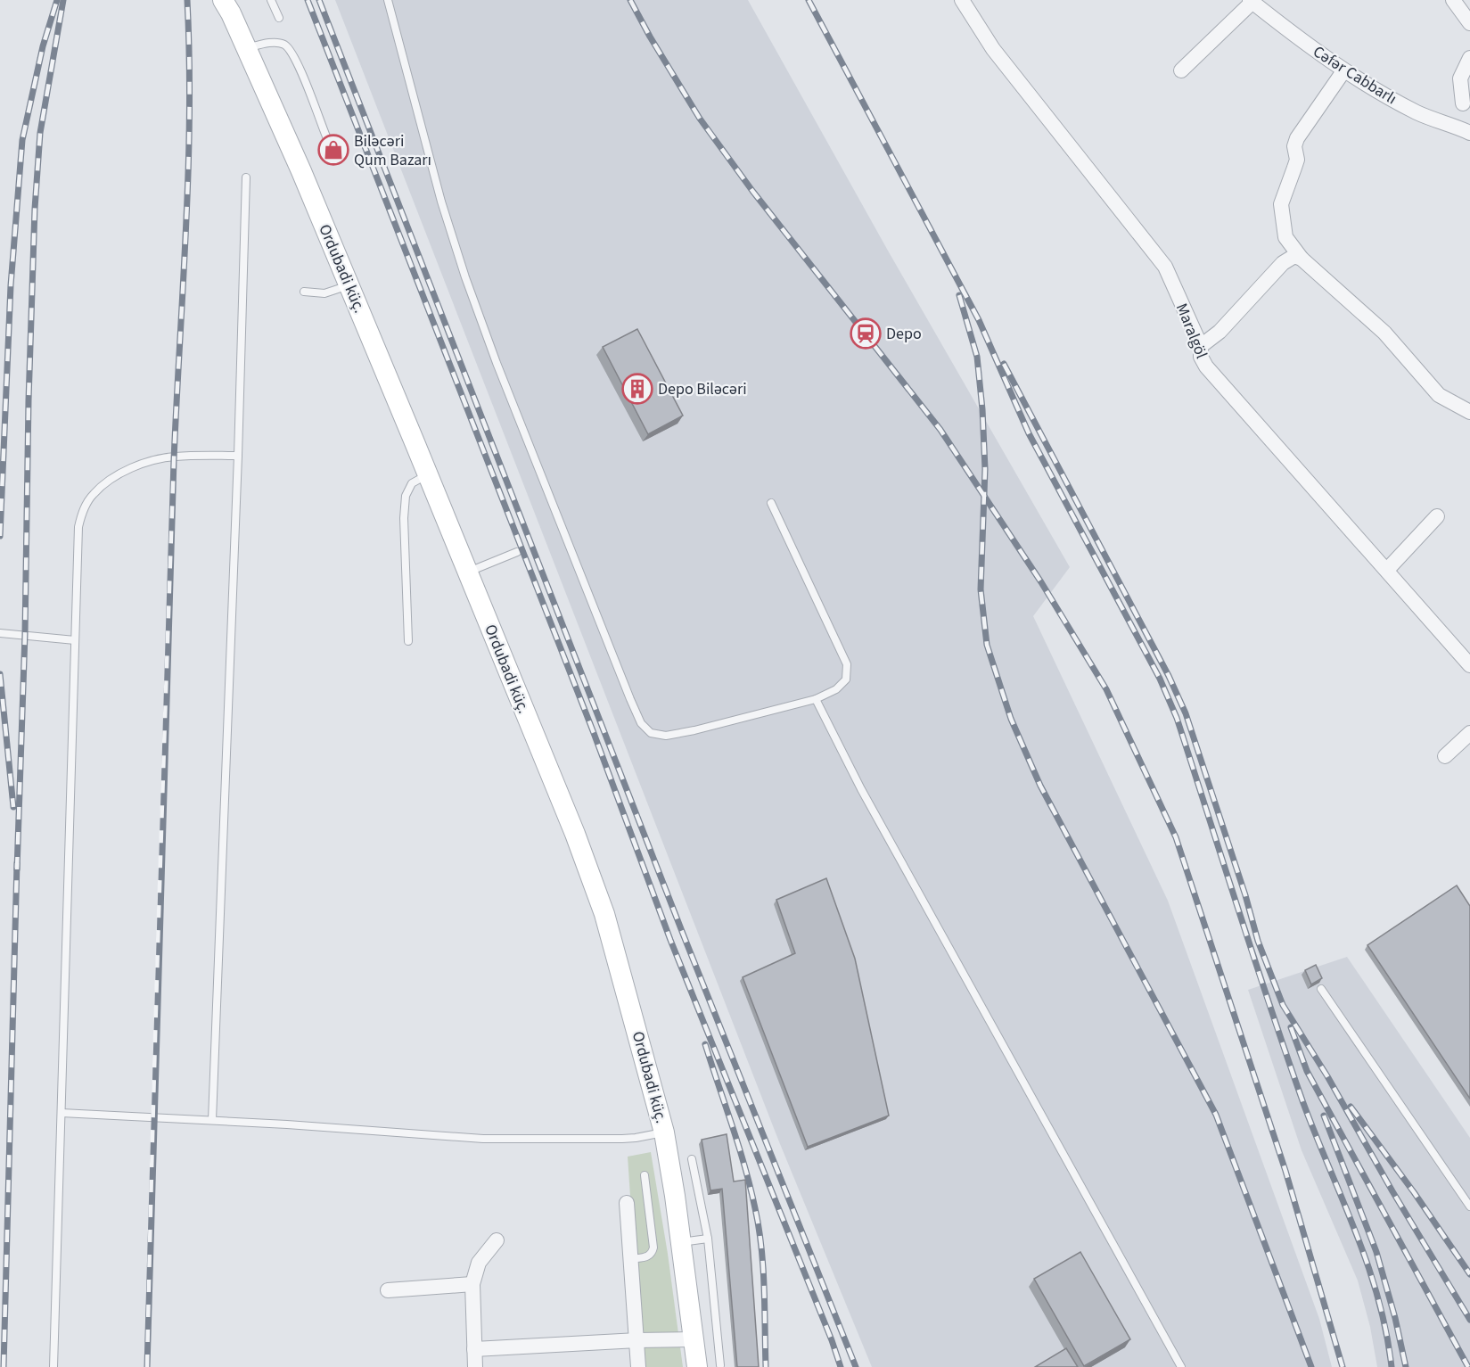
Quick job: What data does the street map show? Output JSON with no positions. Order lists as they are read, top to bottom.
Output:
{
  "streets": {
    "main road": ["Ordubadi küç."],
    "street": ["Cəfər Cabbarlı", "Maralgöl"]
  },
  "places": {
    "shop": ["Biləcəri Qum Bazarı"],
    "station": ["Depo"],
    "building": ["Depo Biləcəri"]
  }
}
